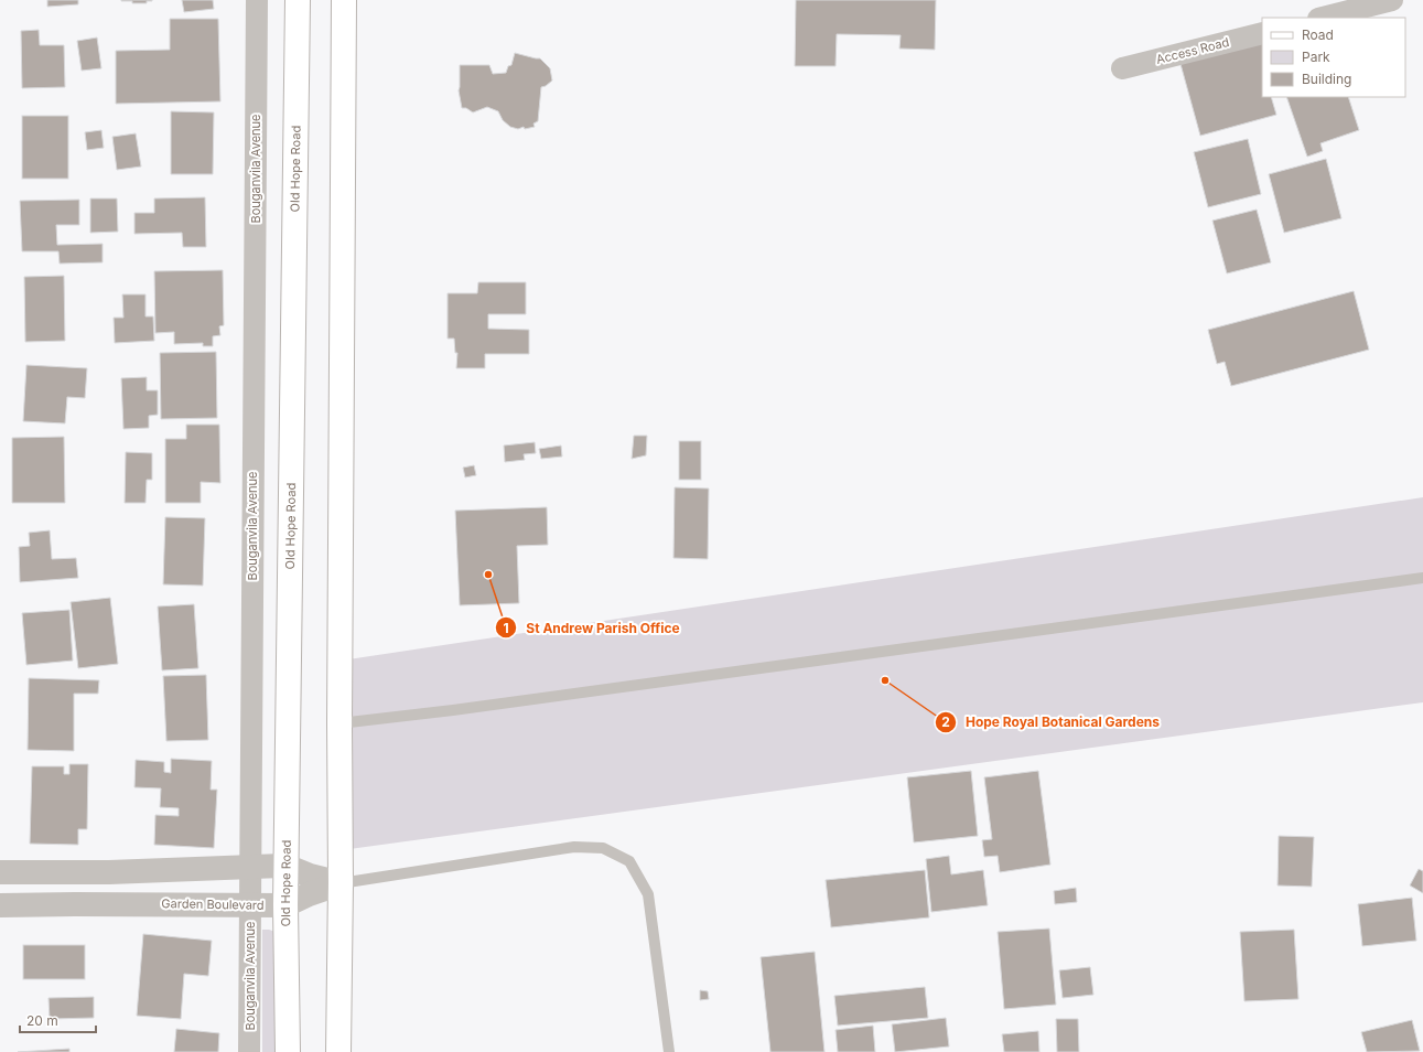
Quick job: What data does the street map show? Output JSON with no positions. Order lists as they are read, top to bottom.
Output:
{
  "streets": {
    "main road": ["Old Hope Road"],
    "street": ["Access Road", "Bouganvila Avenue", "Garden Boulevard"]
  },
  "crossings": [
    ["Bouganvila Avenue", "Garden Boulevard"],
    ["Old Hope Road", "Garden Boulevard"]
  ],
  "places": ["St Andrew Parish Office", "Hope Royal Botanical Gardens"],
  "legend": ["Road", "Park", "Building"],
  "scale_bar": "20 m"
}
